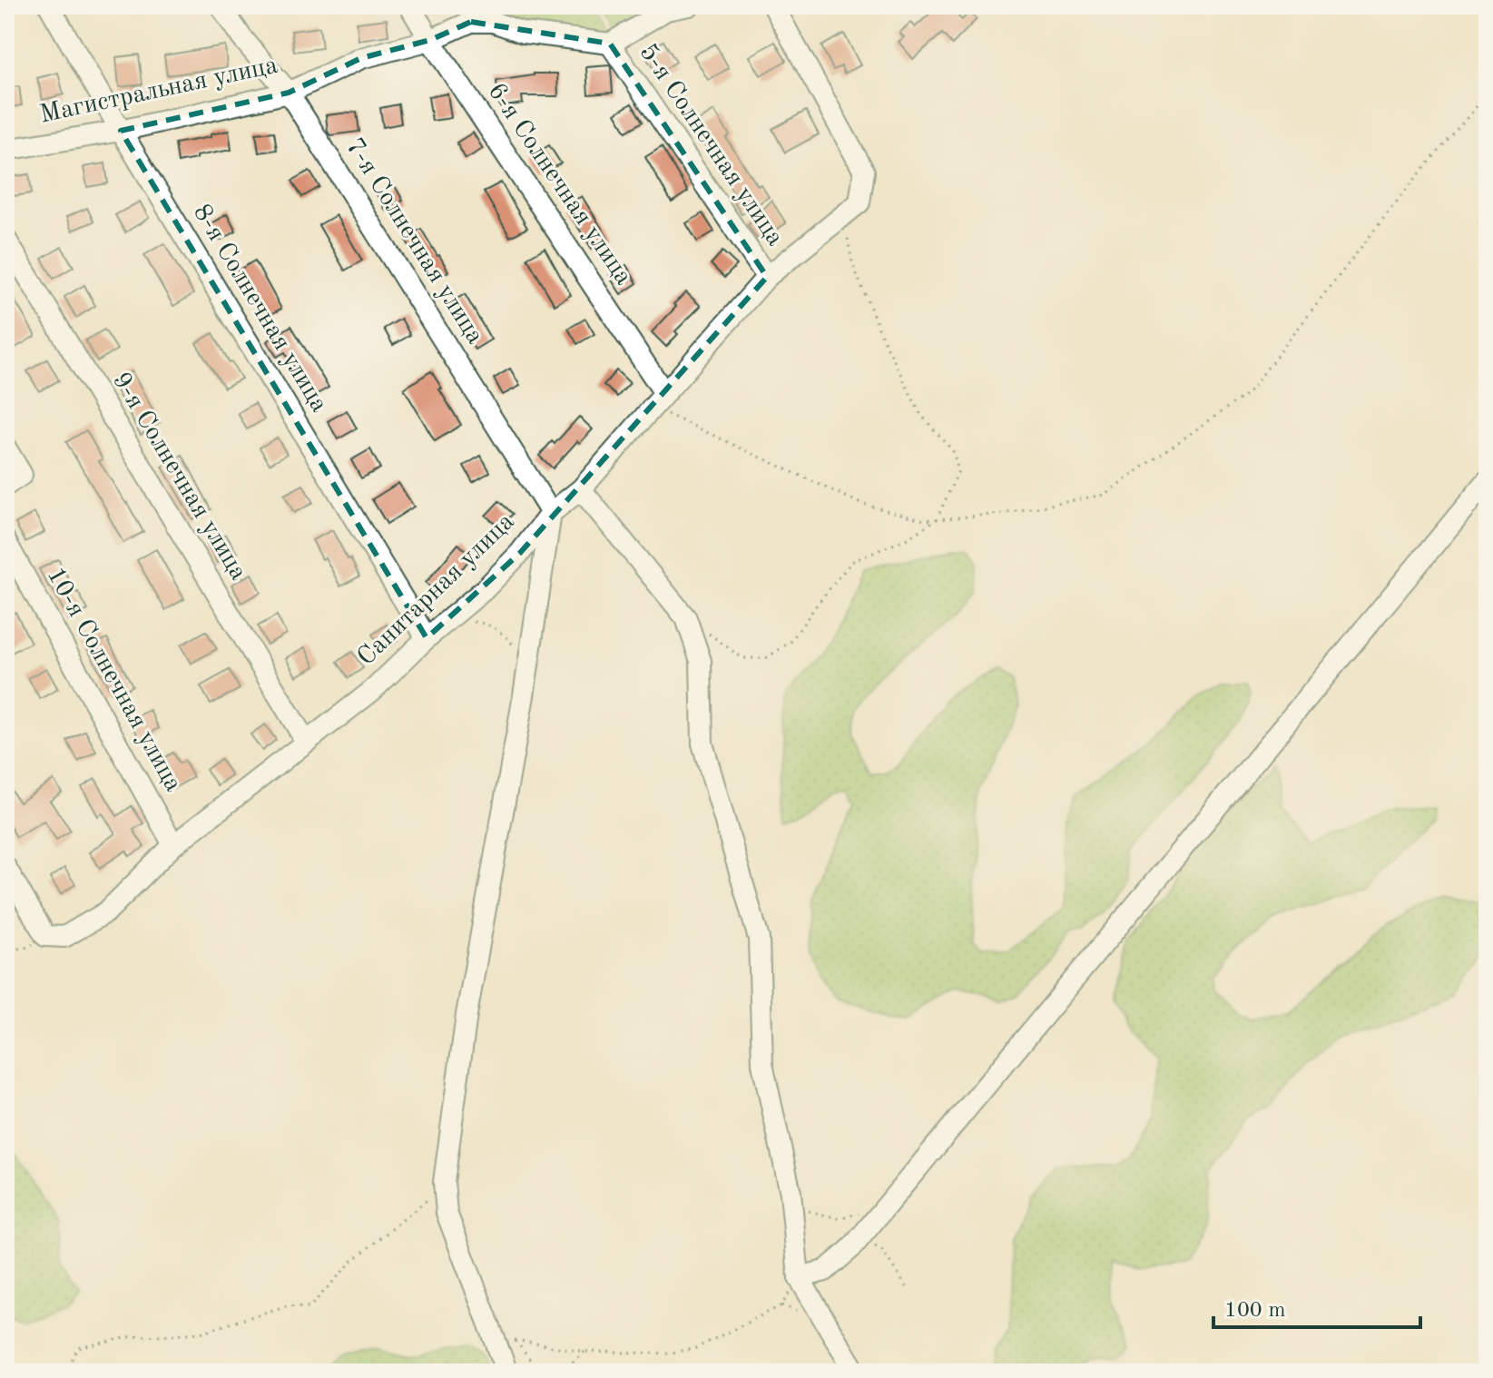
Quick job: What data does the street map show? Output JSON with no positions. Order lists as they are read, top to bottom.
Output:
{
  "streets": {
    "street": [
      "Магистральная улица",
      "5-я Солнечная улица",
      "6-я Солнечная улица",
      "7-я Солнечная улица",
      "8-я Солнечная улица",
      "9-я Солнечная улица",
      "Санитарная улица",
      "10-я Солнечная улица"
    ]
  },
  "crossings": [
    ["Магистральная улица", "5-я Солнечная улица"],
    ["Магистральная улица", "6-я Солнечная улица"],
    ["Магистральная улица", "7-я Солнечная улица"],
    ["Магистральная улица", "8-я Солнечная улица"],
    ["5-я Солнечная улица", "Санитарная улица"],
    ["6-я Солнечная улица", "Санитарная улица"],
    ["7-я Солнечная улица", "Санитарная улица"],
    ["8-я Солнечная улица", "Санитарная улица"],
    ["9-я Солнечная улица", "Санитарная улица"],
    ["Санитарная улица", "10-я Солнечная улица"]
  ],
  "scale_bar": "100 m"
}
